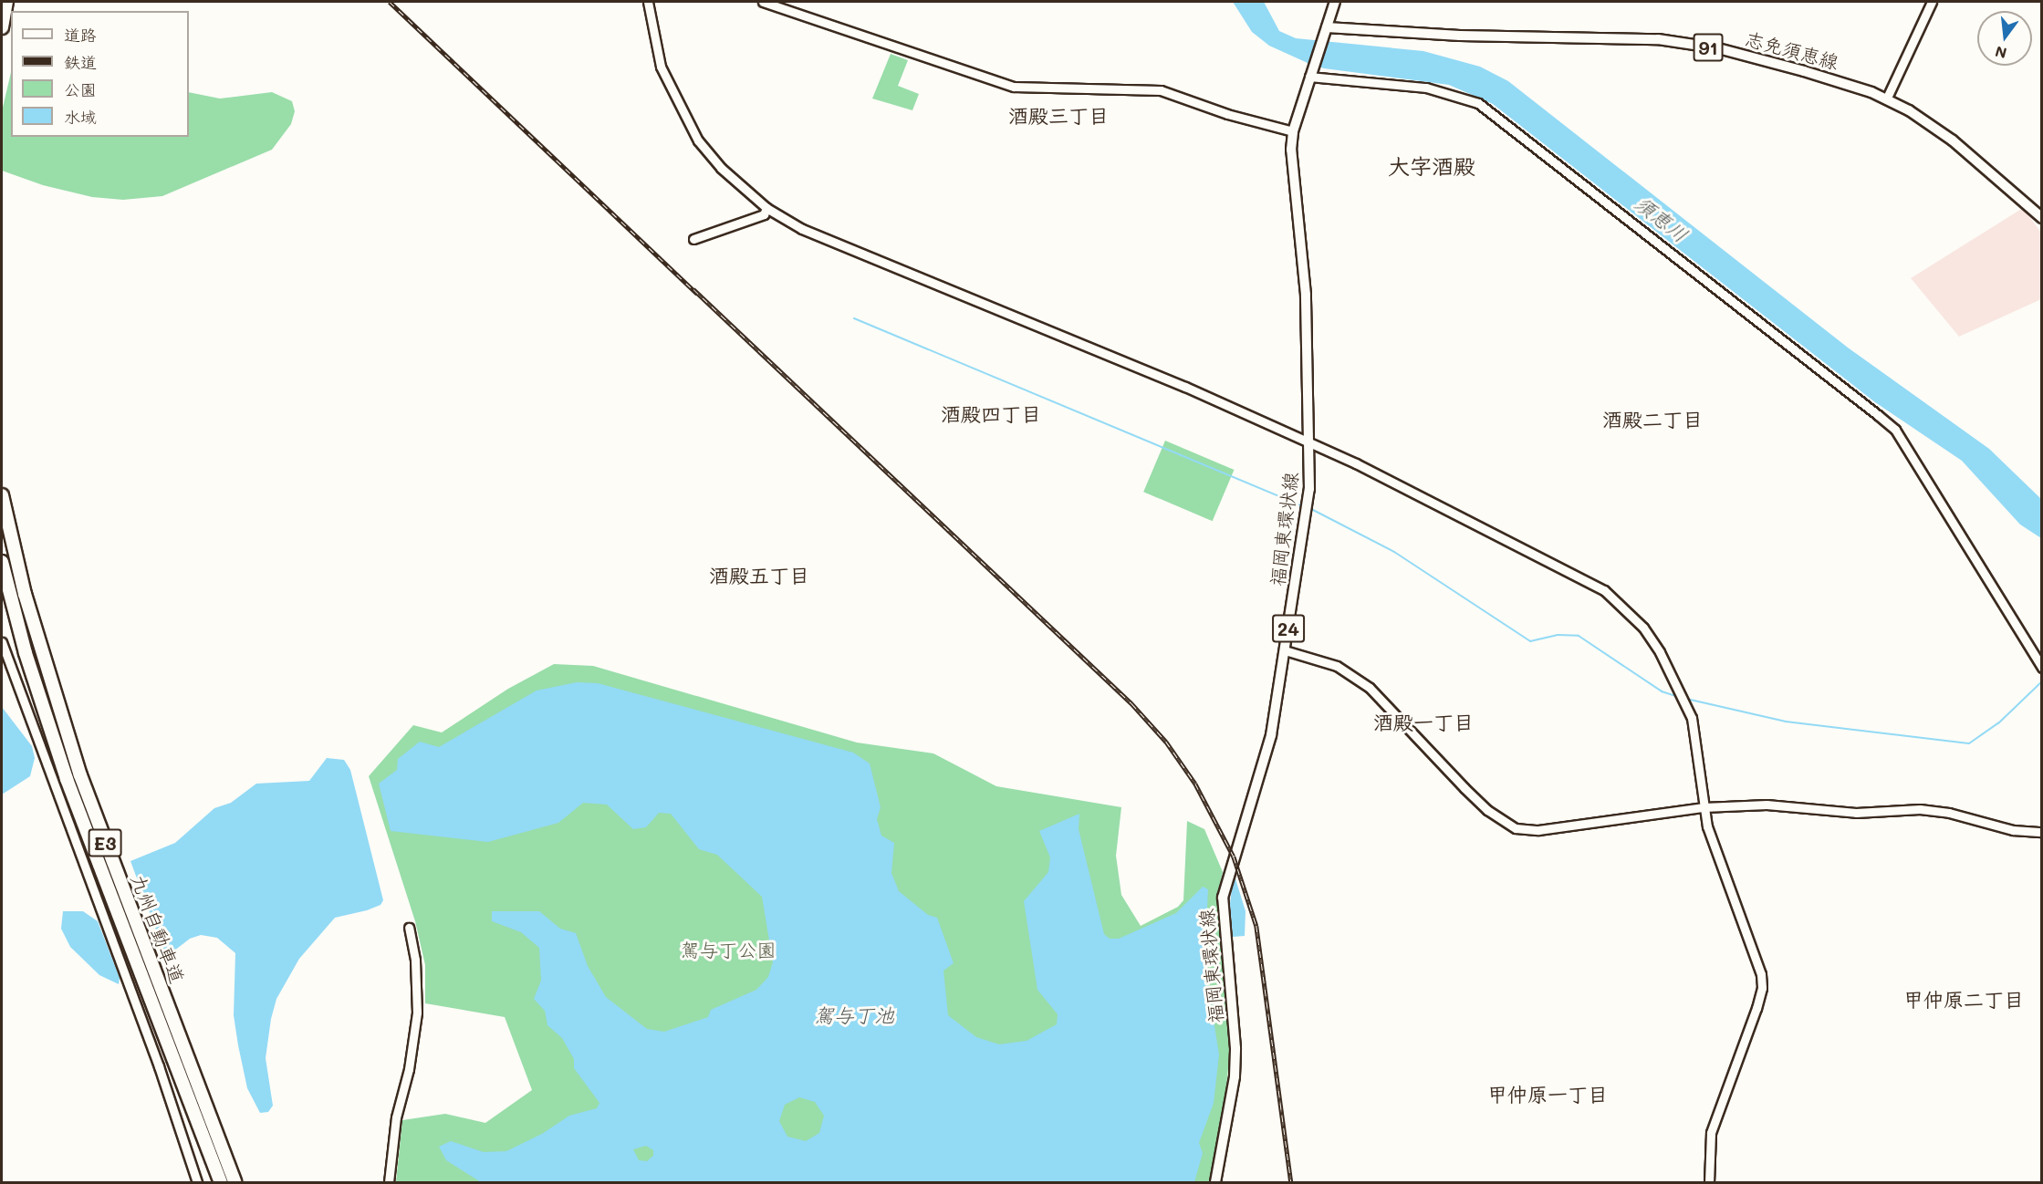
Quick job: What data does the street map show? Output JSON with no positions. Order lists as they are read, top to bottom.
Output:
{
  "streets": {
    "highway": ["E3", "九州自動車道"],
    "main road": [
      "91",
      "志免須恵線",
      "福岡東環状線",
      "24"
    ]
  },
  "crossings": [
    ["志免須恵線", "24"],
    ["福岡東環状線", "24"]
  ],
  "districts": [
    "酒殿三丁目",
    "大字酒殿",
    "酒殿四丁目",
    "酒殿二丁目",
    "酒殿五丁目",
    "酒殿一丁目",
    "甲仲原二丁目",
    "甲仲原一丁目"
  ],
  "water": ["須恵川", "駕与丁池"],
  "parks": ["駕与丁公園"],
  "legend": [
    "道路",
    "鉄道",
    "公園",
    "水域"
  ],
  "north": "bottom"
}
